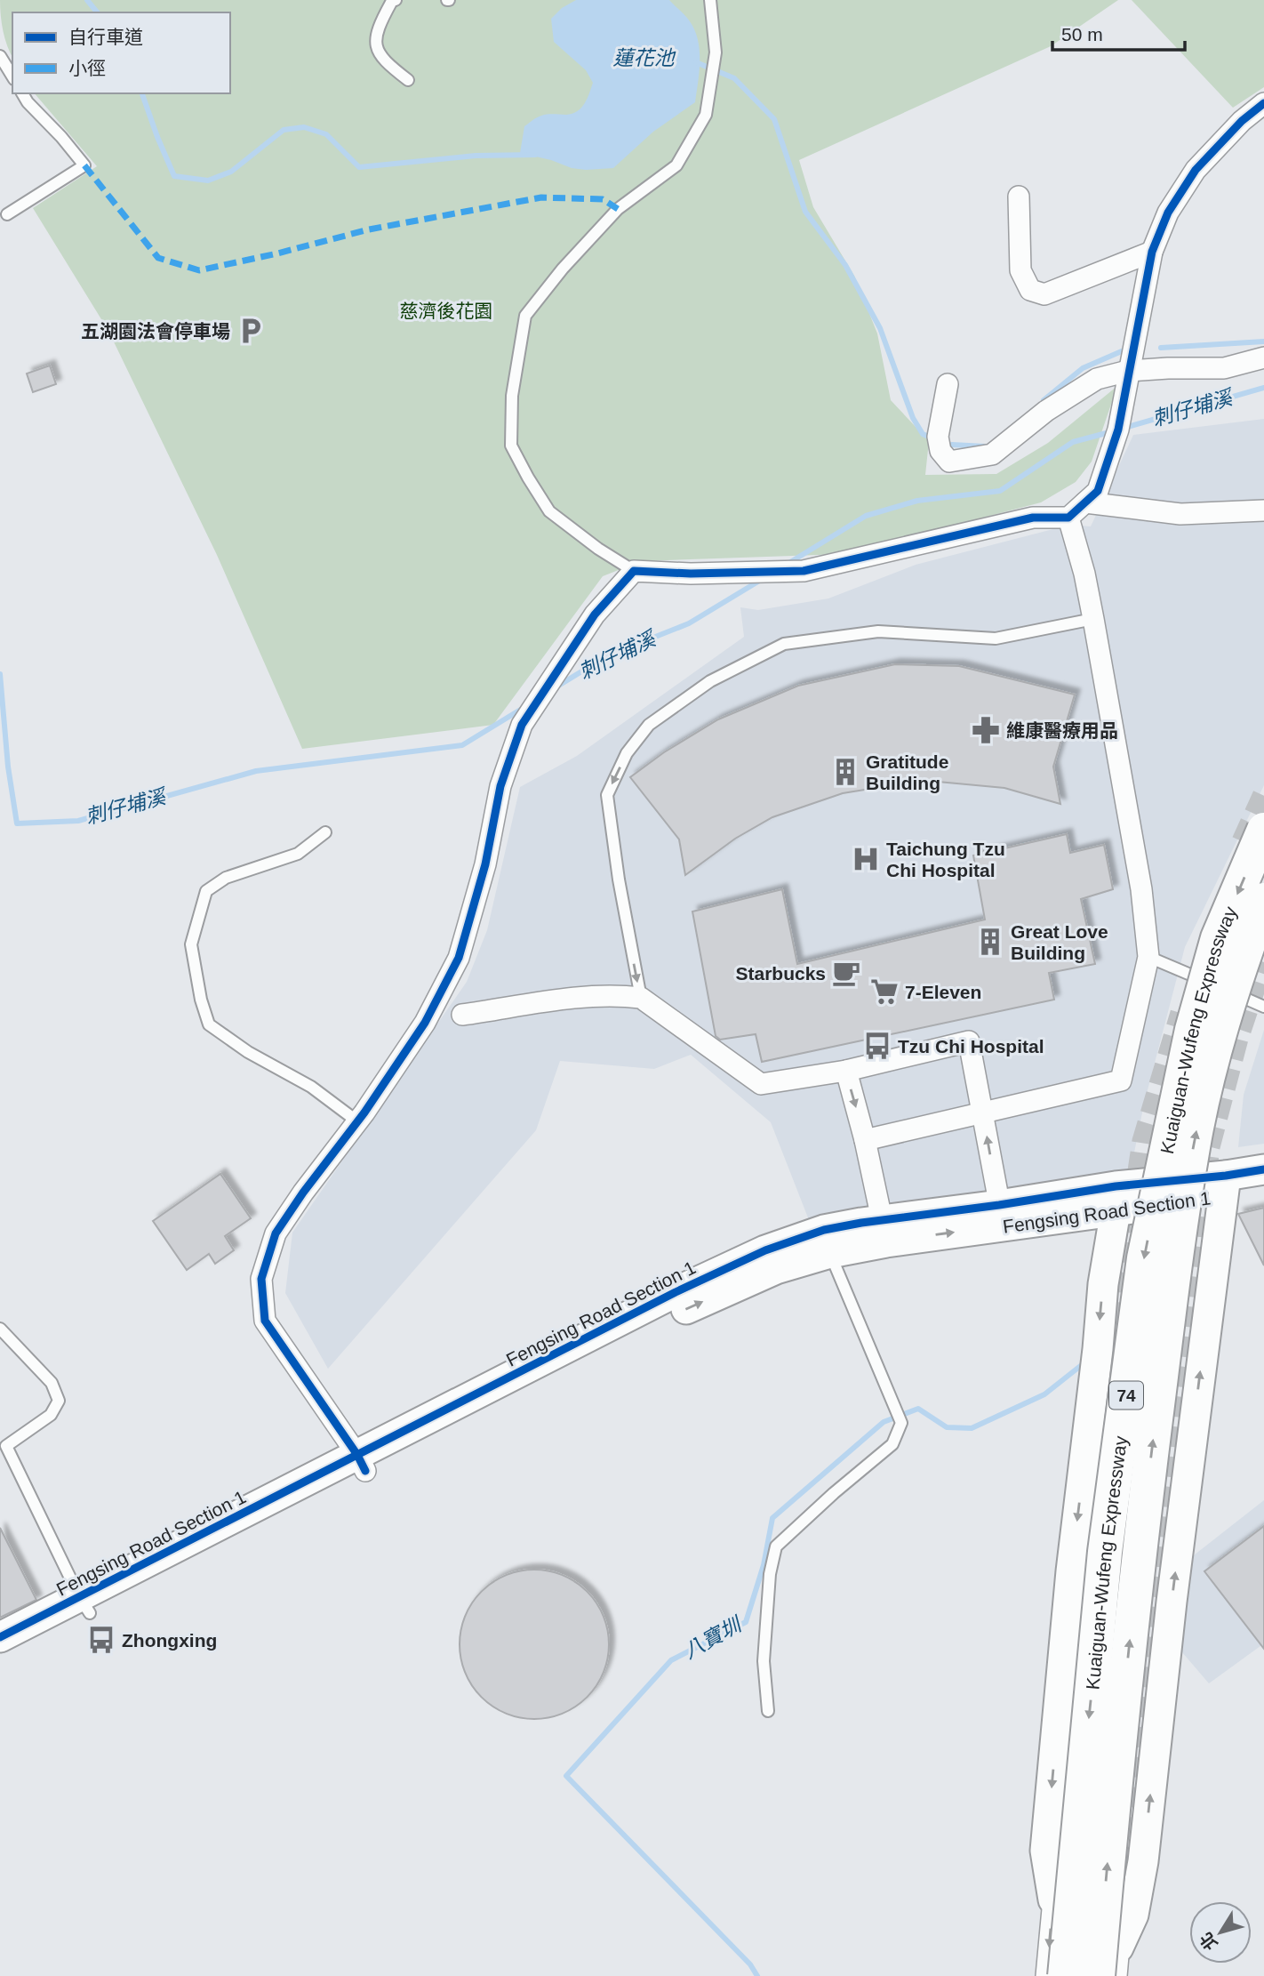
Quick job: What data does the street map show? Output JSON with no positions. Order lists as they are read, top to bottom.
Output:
{
  "streets": {
    "highway": ["Kuaiguan-Wufeng Expressway", "74"],
    "street": ["Fengsing Road Section 1"]
  },
  "water": ["蓮花池", "刺仔埔溪", "八寶圳"],
  "parks": ["慈濟後花園"],
  "places": {
    "parking": ["五湖園法會停車場"],
    "pharmacy": ["維康醫療用品"],
    "building": ["Gratitude Building", "Great Love Building"],
    "hospital": ["Taichung Tzu Chi Hospital"],
    "cafe": ["Starbucks"],
    "supermarket": ["7-Eleven"],
    "bus stop": ["Tzu Chi Hospital", "Zhongxing"]
  },
  "legend": ["自行車道", "小徑"],
  "scale_bar": "50 m",
  "north": "bottom left"
}
